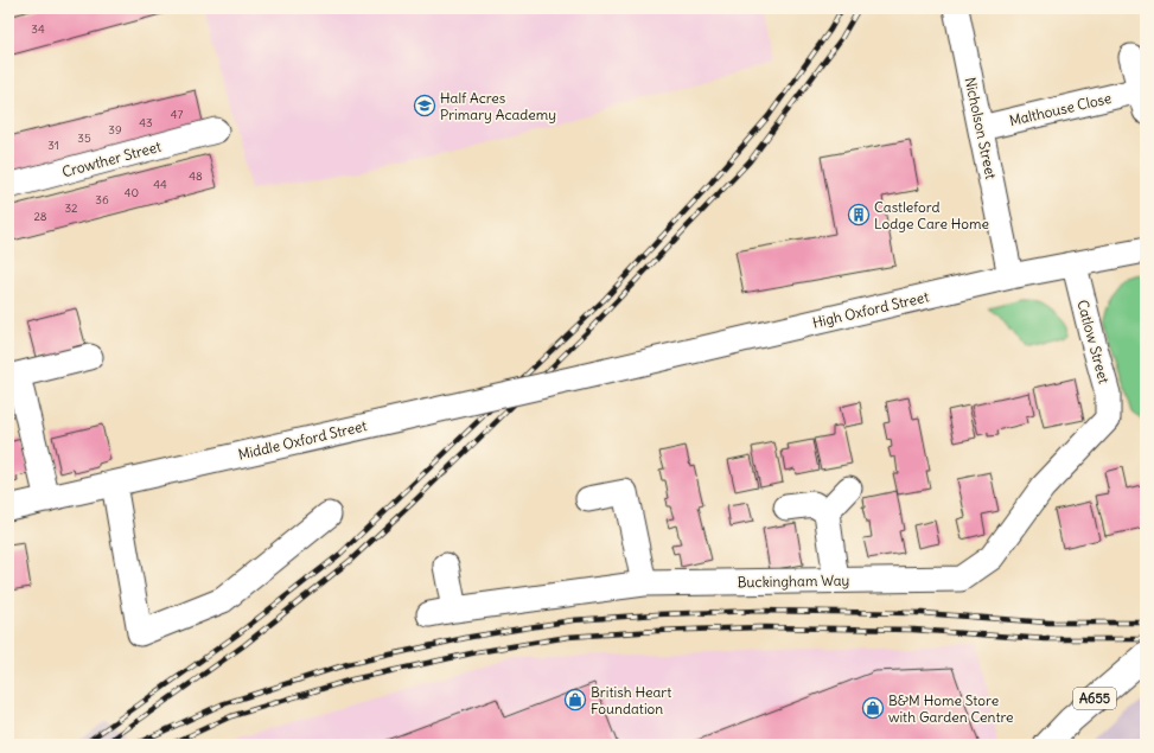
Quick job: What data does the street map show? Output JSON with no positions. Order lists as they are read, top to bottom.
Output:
{
  "streets": {
    "main road": ["A655"],
    "street": [
      "Malthouse Close",
      "Nicholson Street",
      "Crowther Street",
      "High Oxford Street",
      "Catlow Street",
      "Middle Oxford Street",
      "Buckingham Way"
    ]
  },
  "crossings": [
    ["Malthouse Close", "Nicholson Street"],
    ["Nicholson Street", "High Oxford Street"],
    ["High Oxford Street", "Catlow Street"],
    ["High Oxford Street", "Middle Oxford Street"],
    ["Catlow Street", "Buckingham Way"]
  ],
  "places": {
    "school or university": ["Half Acres Primary Academy"],
    "building": ["Castleford Lodge Care Home"],
    "shop": ["British Heart Foundation", "B&M Home Store with Garden Centre"]
  },
  "house_numbers": [
    "34",
    "47",
    "43",
    "39",
    "35",
    "31",
    "48",
    "44",
    "40",
    "36",
    "32",
    "28"
  ]
}
